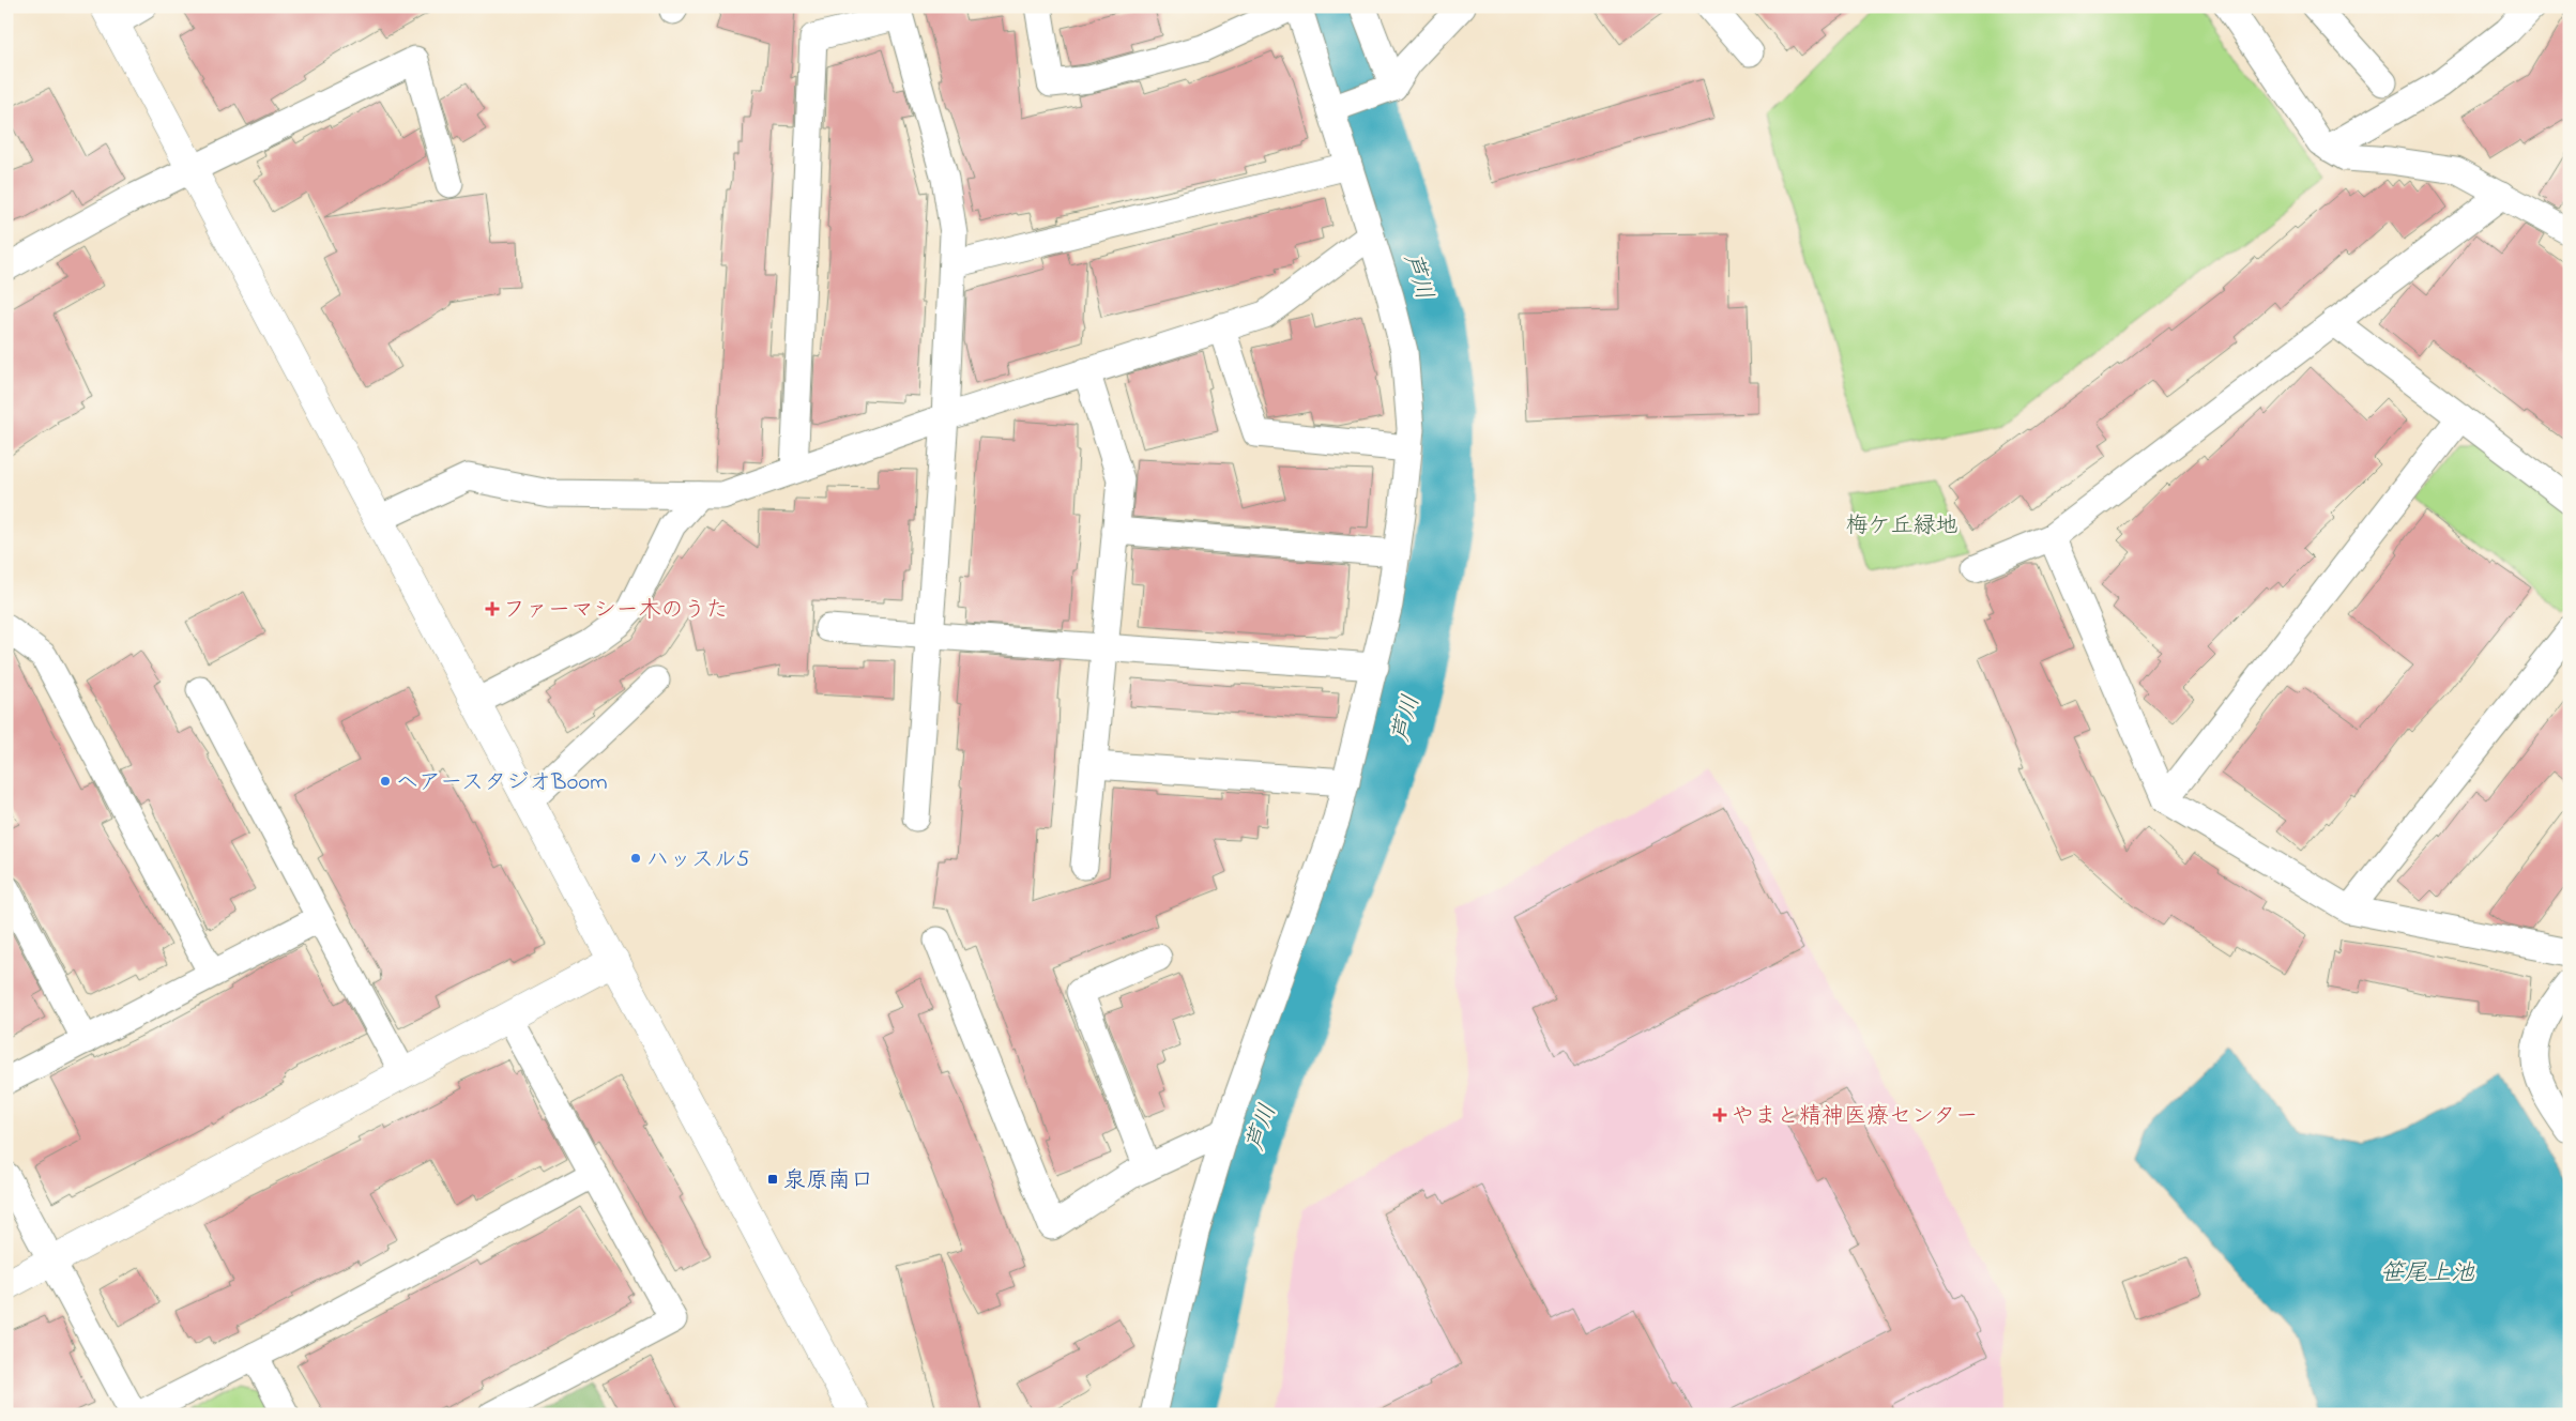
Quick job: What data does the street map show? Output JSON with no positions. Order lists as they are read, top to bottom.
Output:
{
  "water": ["芦川", "笹尾上池"],
  "parks": ["梅ケ丘緑地"],
  "places": {
    "health": ["ファーマシー木のうた", "やまと精神医療センター"],
    "other": ["ヘアースタジオBoom", "ハッスル5"],
    "transit": ["泉原南口"]
  }
}
